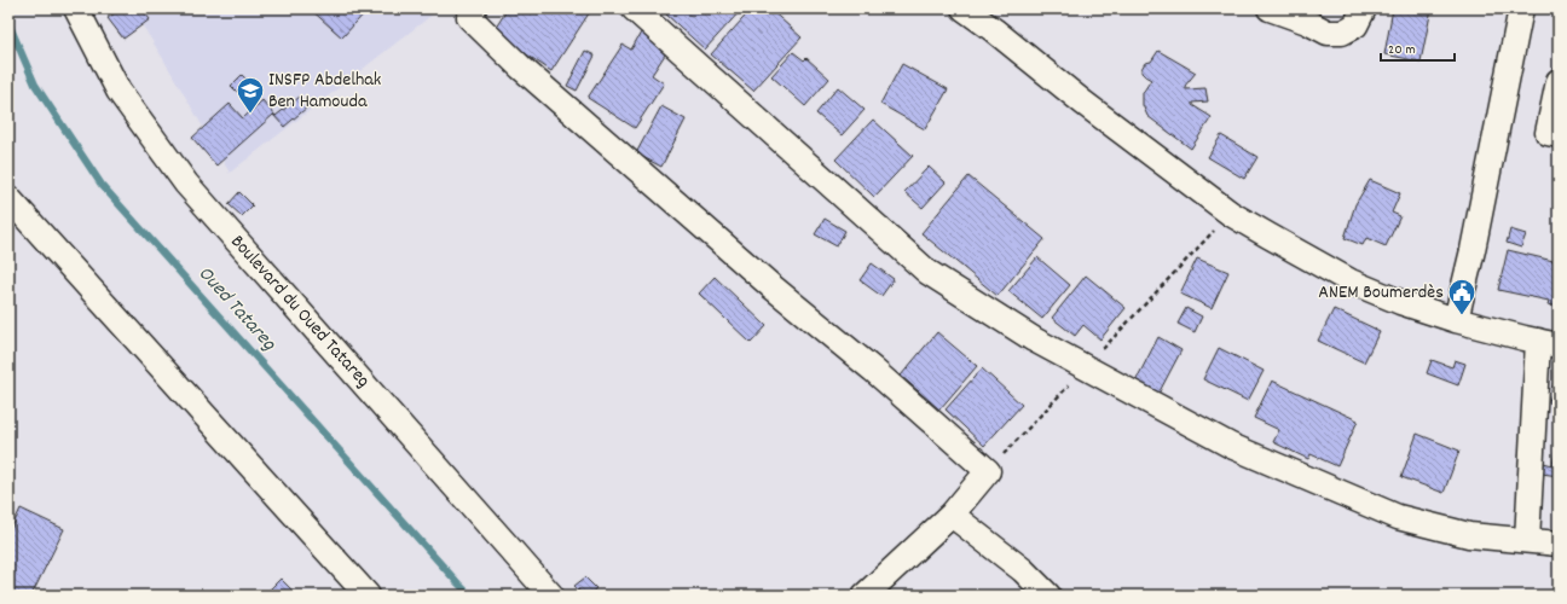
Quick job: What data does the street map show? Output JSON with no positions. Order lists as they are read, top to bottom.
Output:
{
  "streets": {
    "street": ["Boulevard du Oued Tatareg"]
  },
  "water": ["Oued Tatareg"],
  "places": {
    "school or university": ["INSFP Abdelhak Ben Hamouda"],
    "public building": ["ANEM Boumerdès"]
  },
  "scale_bar": "20 m"
}
